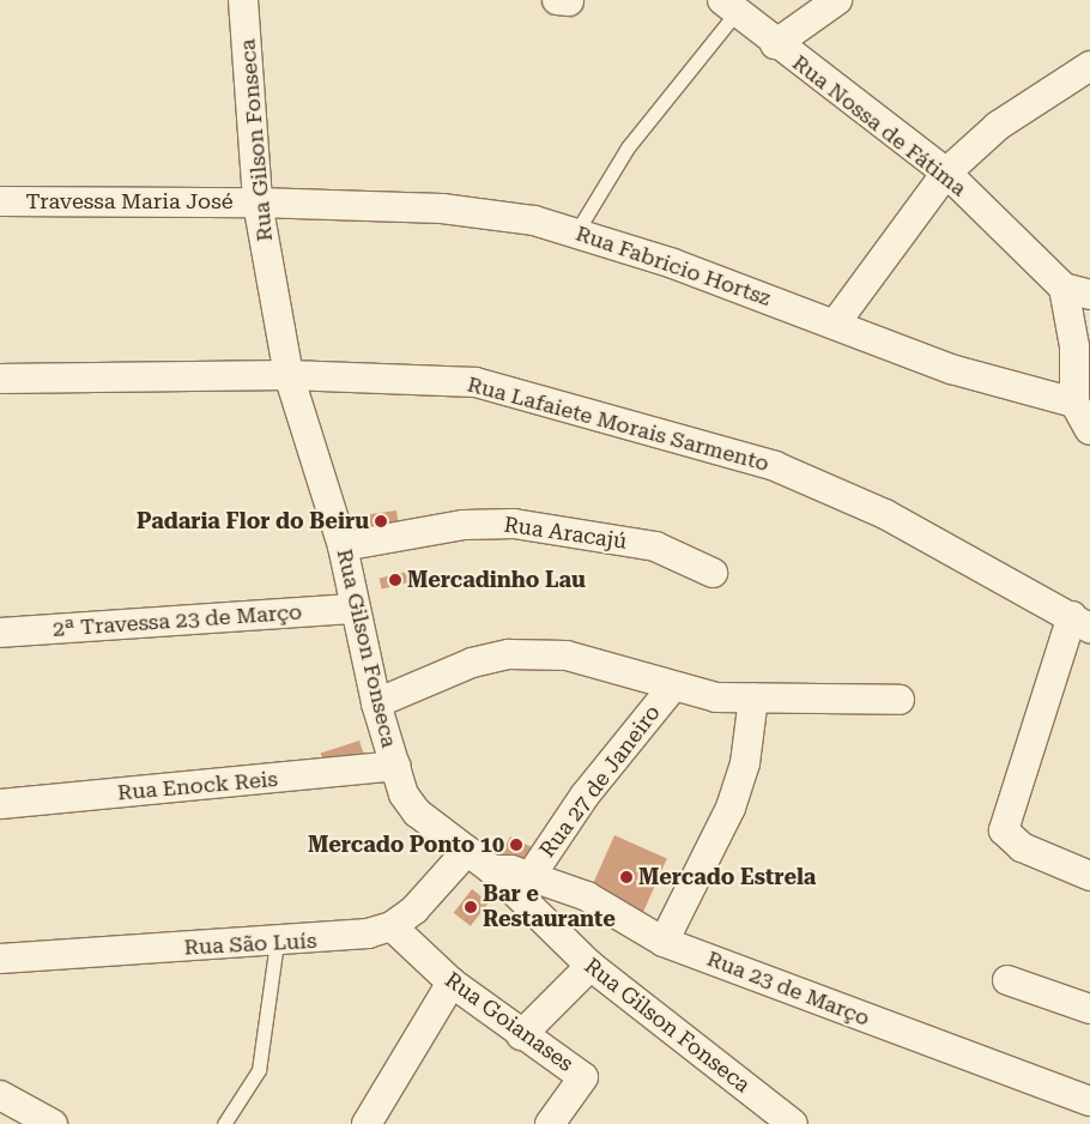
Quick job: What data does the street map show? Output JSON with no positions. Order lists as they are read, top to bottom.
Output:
{
  "streets": {
    "street": [
      "Rua Nossa de Fátima",
      "Rua Gilson Fonseca",
      "Travessa Maria José",
      "Rua Fabricio Hortsz",
      "Rua Lafaiete Morais Sarmento",
      "Rua Aracajú",
      "2ª Travessa 23 de Março",
      "Rua 27 de Janeiro",
      "Rua Enock Reis",
      "Rua São Luís",
      "Rua 23 de Março",
      "Rua Goianases"
    ]
  },
  "crossings": [
    ["Rua Gilson Fonseca", "Travessa Maria José"],
    ["Rua Gilson Fonseca", "Rua Fabricio Hortsz"],
    ["Rua Gilson Fonseca", "Rua Lafaiete Morais Sarmento"],
    ["Rua Gilson Fonseca", "Rua Aracajú"],
    ["Rua Gilson Fonseca", "2ª Travessa 23 de Março"],
    ["Rua Gilson Fonseca", "Rua Enock Reis"],
    ["Rua Gilson Fonseca", "Rua 23 de Março"],
    ["Travessa Maria José", "Rua Fabricio Hortsz"],
    ["Rua 27 de Janeiro", "Rua 23 de Março"],
    ["Rua São Luís", "Rua Goianases"]
  ],
  "places": [
    "Padaria Flor do Beiru",
    "Mercadinho Lau",
    "Mercado Ponto 10",
    "Mercado Estrela",
    "Bar e Restaurante"
  ]
}
